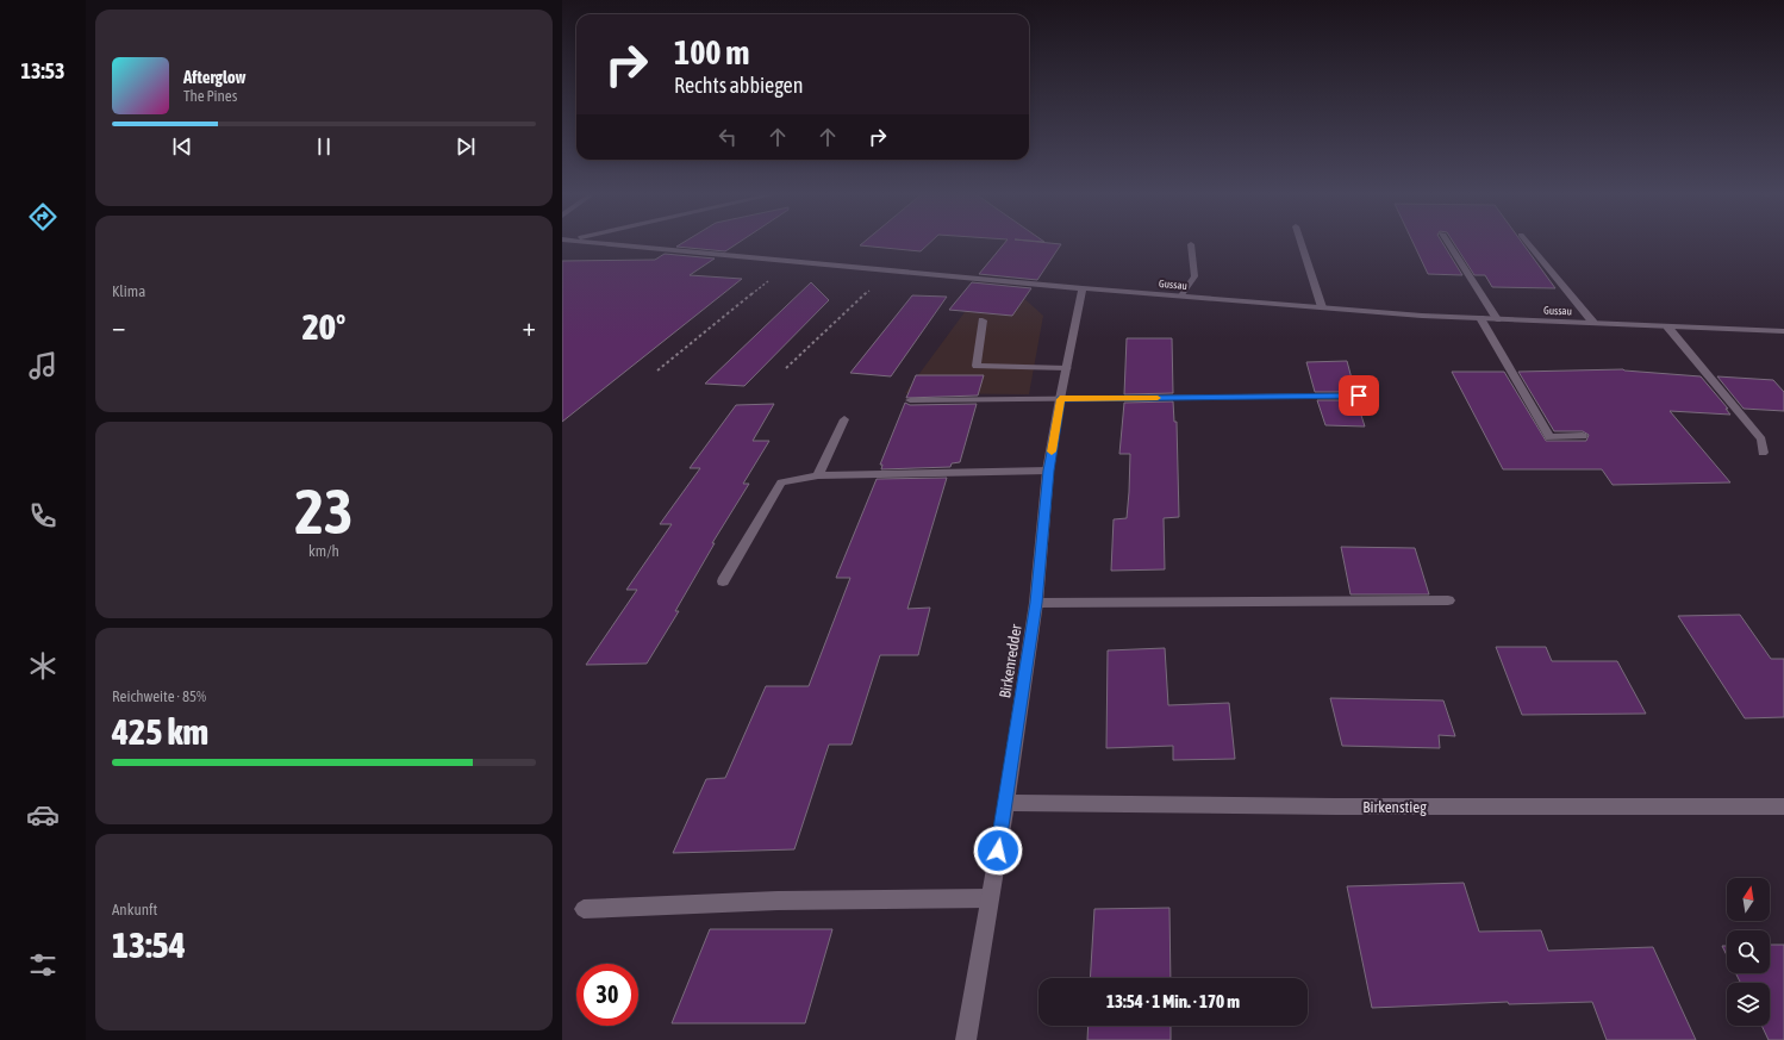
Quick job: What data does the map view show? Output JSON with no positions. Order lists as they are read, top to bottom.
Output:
{
  "streets": {
    "street": ["Gussau", "Birkenredder", "Birkenstieg"]
  },
  "crossings": [
    ["Gussau", "Birkenredder"],
    ["Birkenredder", "Birkenstieg"]
  ],
  "north": "top",
  "page": {
    "tabs": "13:53",
    "turn": ["100 m", "Rechts abbiegen"],
    "song": ["Afterglow", "The Pines"],
    "tile": [
      "Klima",
      ["23", "km/h"],
      ["Reichweite · 85%", "425 km"],
      ["Ankunft", "13:54"]
    ],
    "heat": ["−", "20°", "+"],
    "limit": "30",
    "trip": "13:54 · 1 Min. · 170 m"
  }
}
